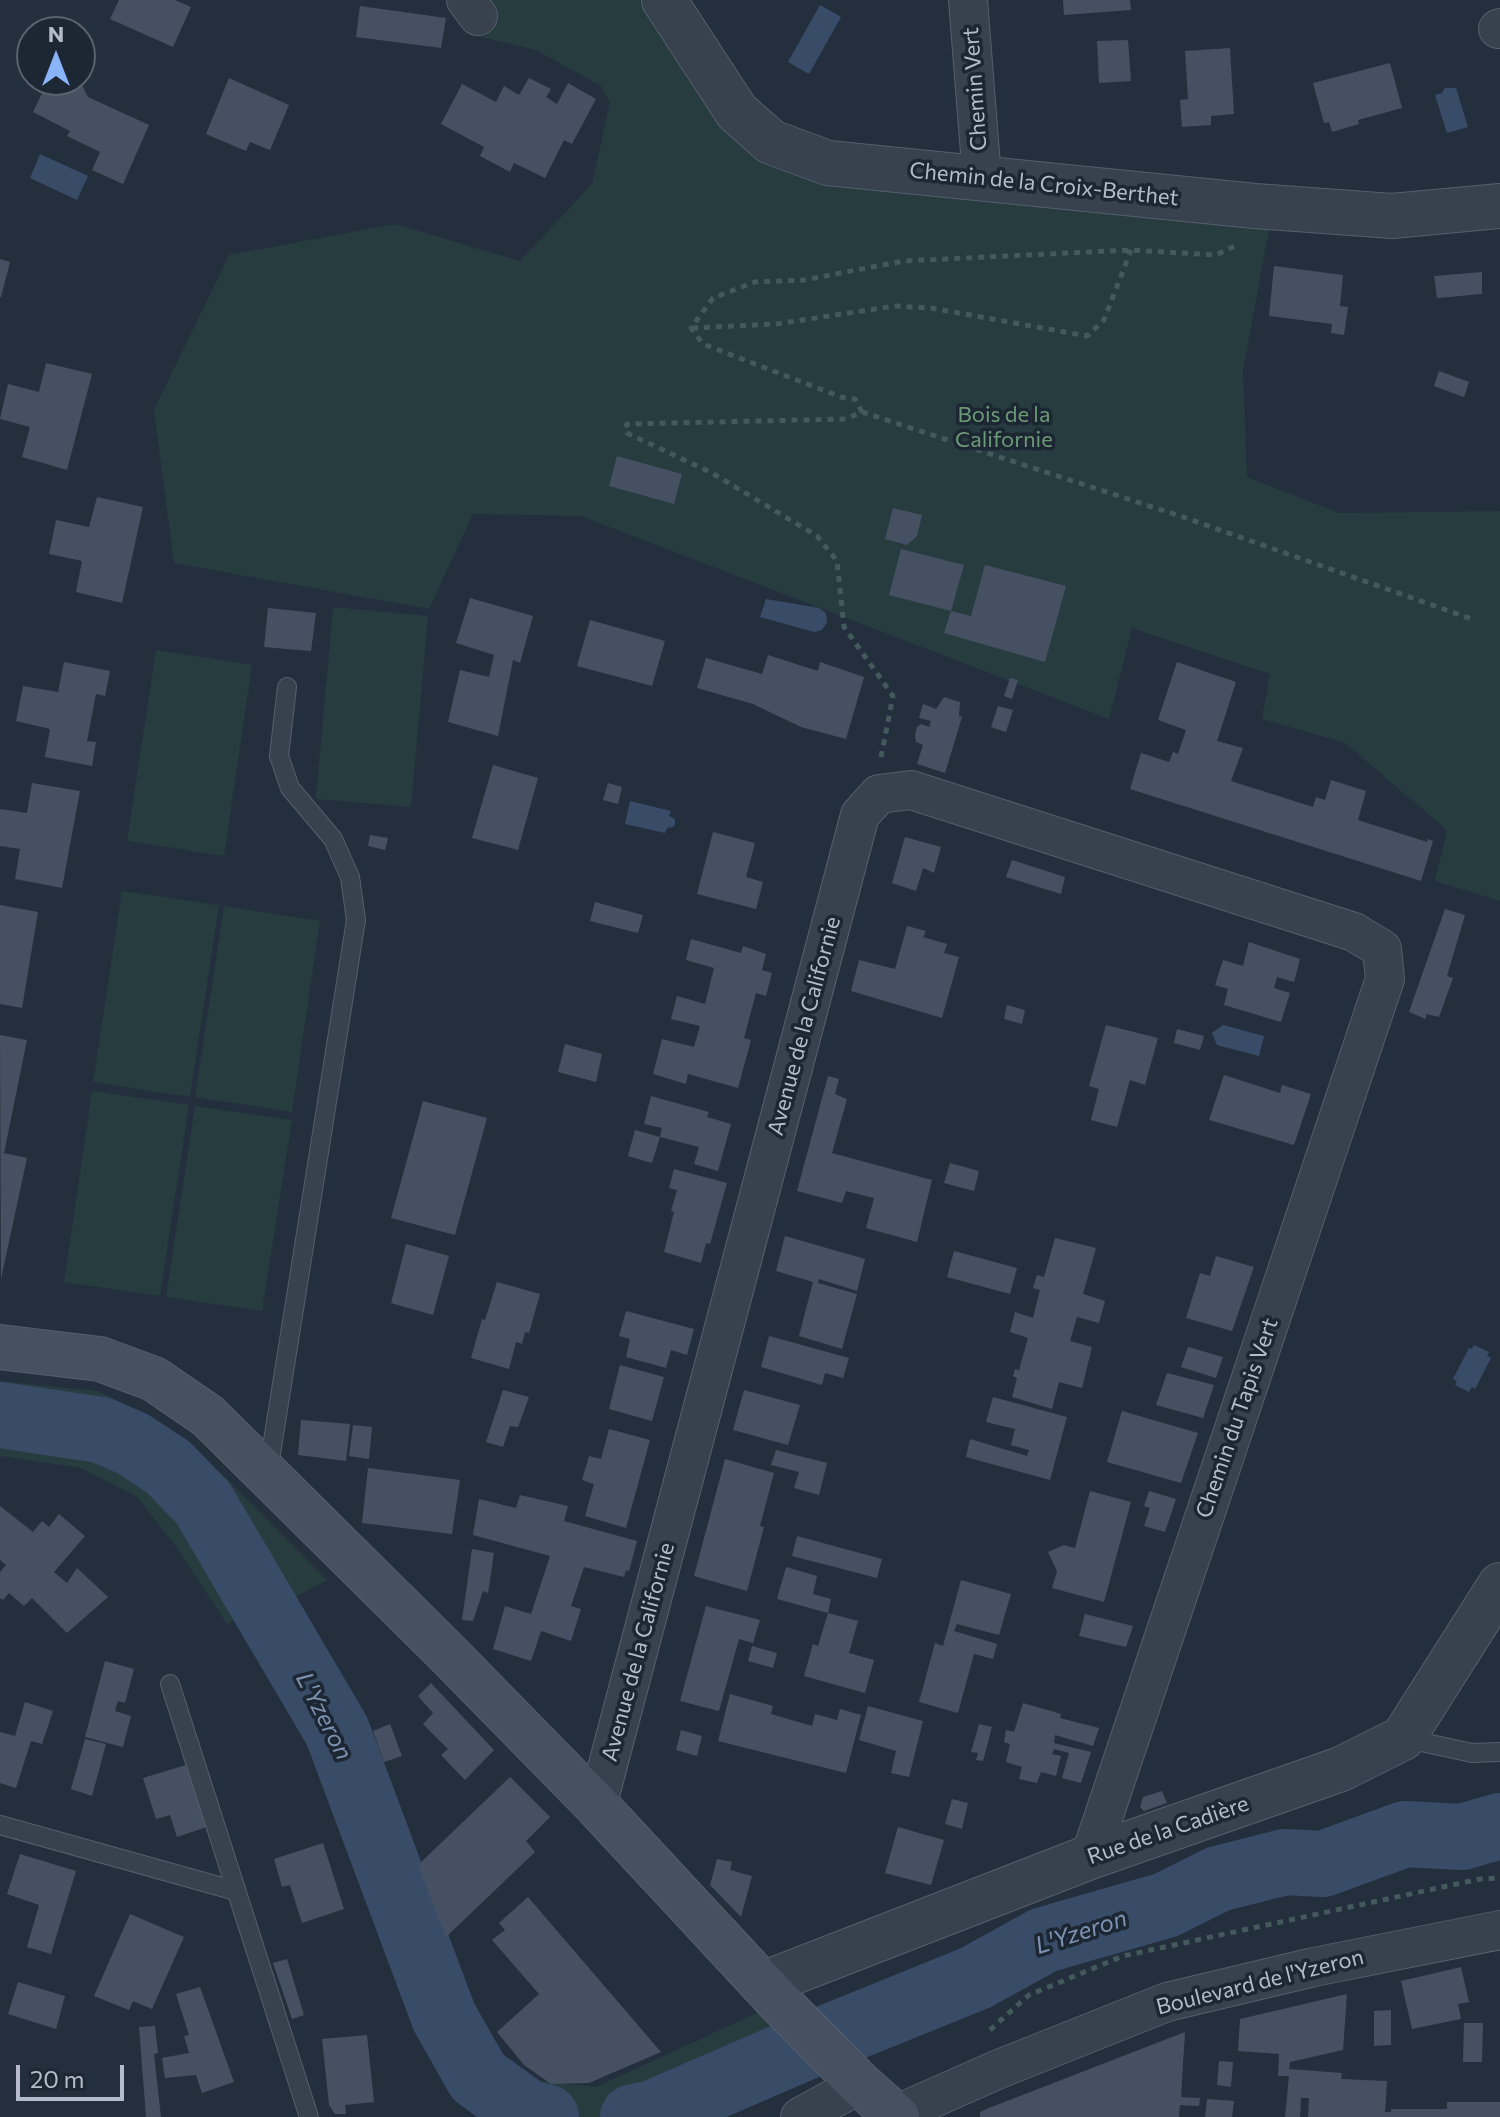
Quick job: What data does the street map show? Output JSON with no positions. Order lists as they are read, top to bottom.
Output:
{
  "streets": {
    "street": [
      "Chemin Vert",
      "Chemin de la Croix-Berthet",
      "Avenue de la Californie",
      "Chemin du Tapis Vert",
      "Rue de la Cadière",
      "Boulevard de l'Yzeron"
    ]
  },
  "crossings": [
    ["Chemin Vert", "Chemin de la Croix-Berthet"],
    ["Avenue de la Californie", "Chemin du Tapis Vert"],
    ["Chemin du Tapis Vert", "Rue de la Cadière"]
  ],
  "water": ["L'Yzeron"],
  "parks": ["Bois de la Californie"],
  "scale_bar": "20 m",
  "north": "top"
}
